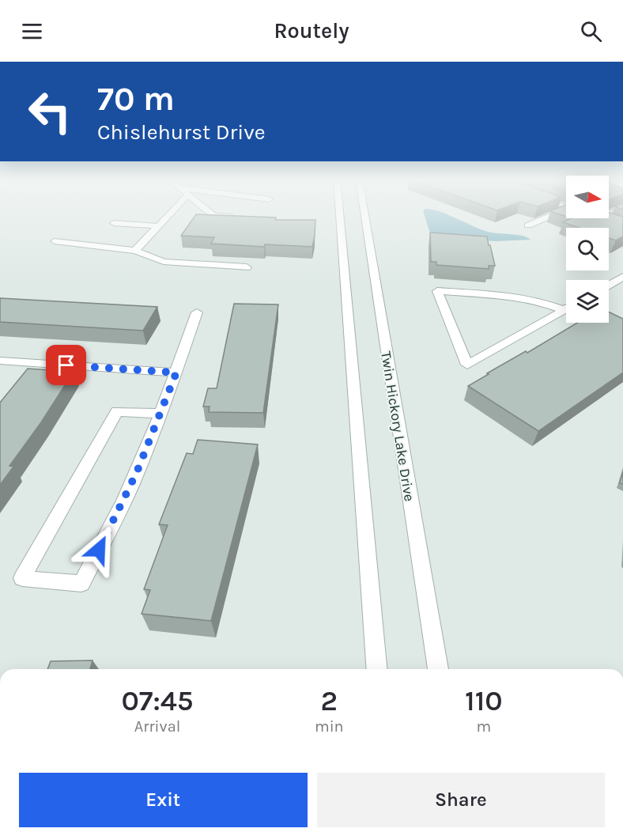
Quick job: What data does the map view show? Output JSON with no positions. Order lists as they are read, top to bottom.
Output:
{
  "streets": {
    "street": ["Twin Hickory Lake Drive"]
  },
  "north": "right",
  "page": {
    "header": "Routely",
    "turn": ["70 m", "Chislehurst Drive"],
    "eta": [
      "07:45",
      "Arrival",
      "2",
      "min",
      "110",
      "m"
    ],
    "buttons": ["Exit", "Share"]
  }
}
